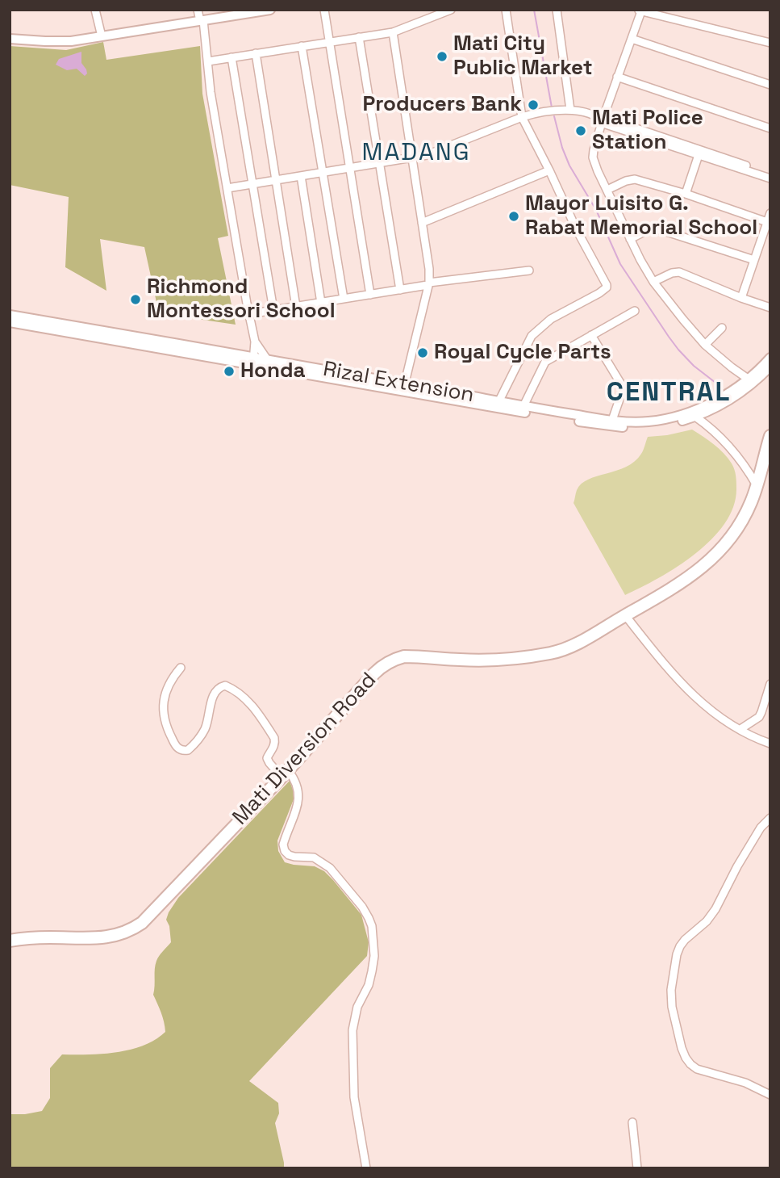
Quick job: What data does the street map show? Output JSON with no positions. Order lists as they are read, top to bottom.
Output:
{
  "streets": {
    "highway": ["Mati Diversion Road"],
    "main road": ["Rizal Extension"]
  },
  "districts": ["MADANG", "CENTRAL"],
  "places": [
    "Mati City Public Market",
    "Producers Bank",
    "Mati Police Station",
    "Mayor Luisito G. Rabat Memorial School",
    "Richmond Montessori School",
    "Royal Cycle Parts",
    "Honda"
  ]
}
